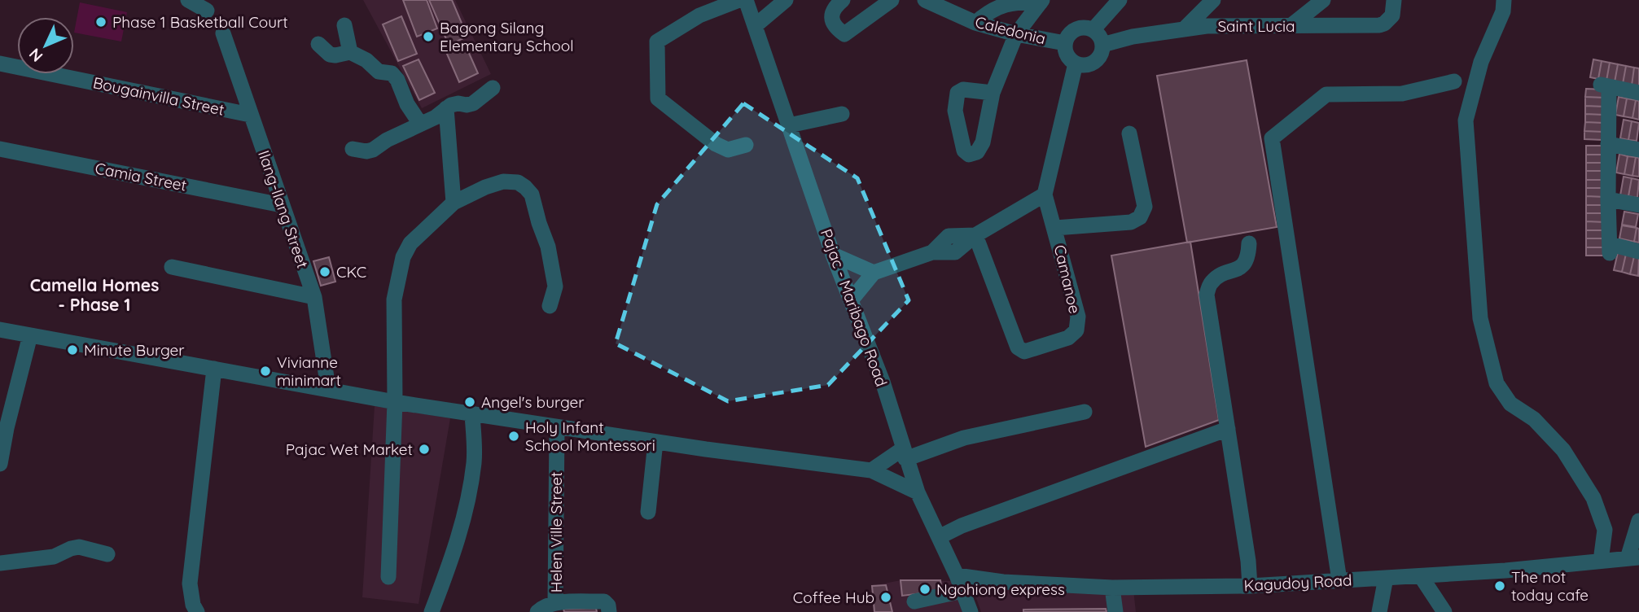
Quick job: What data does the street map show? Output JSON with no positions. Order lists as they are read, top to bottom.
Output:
{
  "streets": {
    "street": [
      "Saint Lucia",
      "Caledonia",
      "Bougainvilla Street",
      "Camia Street",
      "Ilang-Ilang Street",
      "Camanoe",
      "Pajac - Maribago Road",
      "Helen Ville Street",
      "Kagudoy Road"
    ]
  },
  "crossings": [
    ["Saint Lucia", "Caledonia"],
    ["Bougainvilla Street", "Ilang-Ilang Street"],
    ["Camia Street", "Ilang-Ilang Street"],
    ["Pajac - Maribago Road", "Kagudoy Road"]
  ],
  "districts": ["Camella Homes - Phase 1"],
  "places": [
    "Phase 1 Basketball Court",
    "Bagong Silang Elementary School",
    "CKC",
    "Minute Burger",
    "Vivianne minimart",
    "Angel's burger",
    "Holy Infant School Montessori",
    "Pajac Wet Market",
    "The not today cafe",
    "Ngohiong express",
    "Coffee Hub"
  ],
  "north": "bottom left"
}
